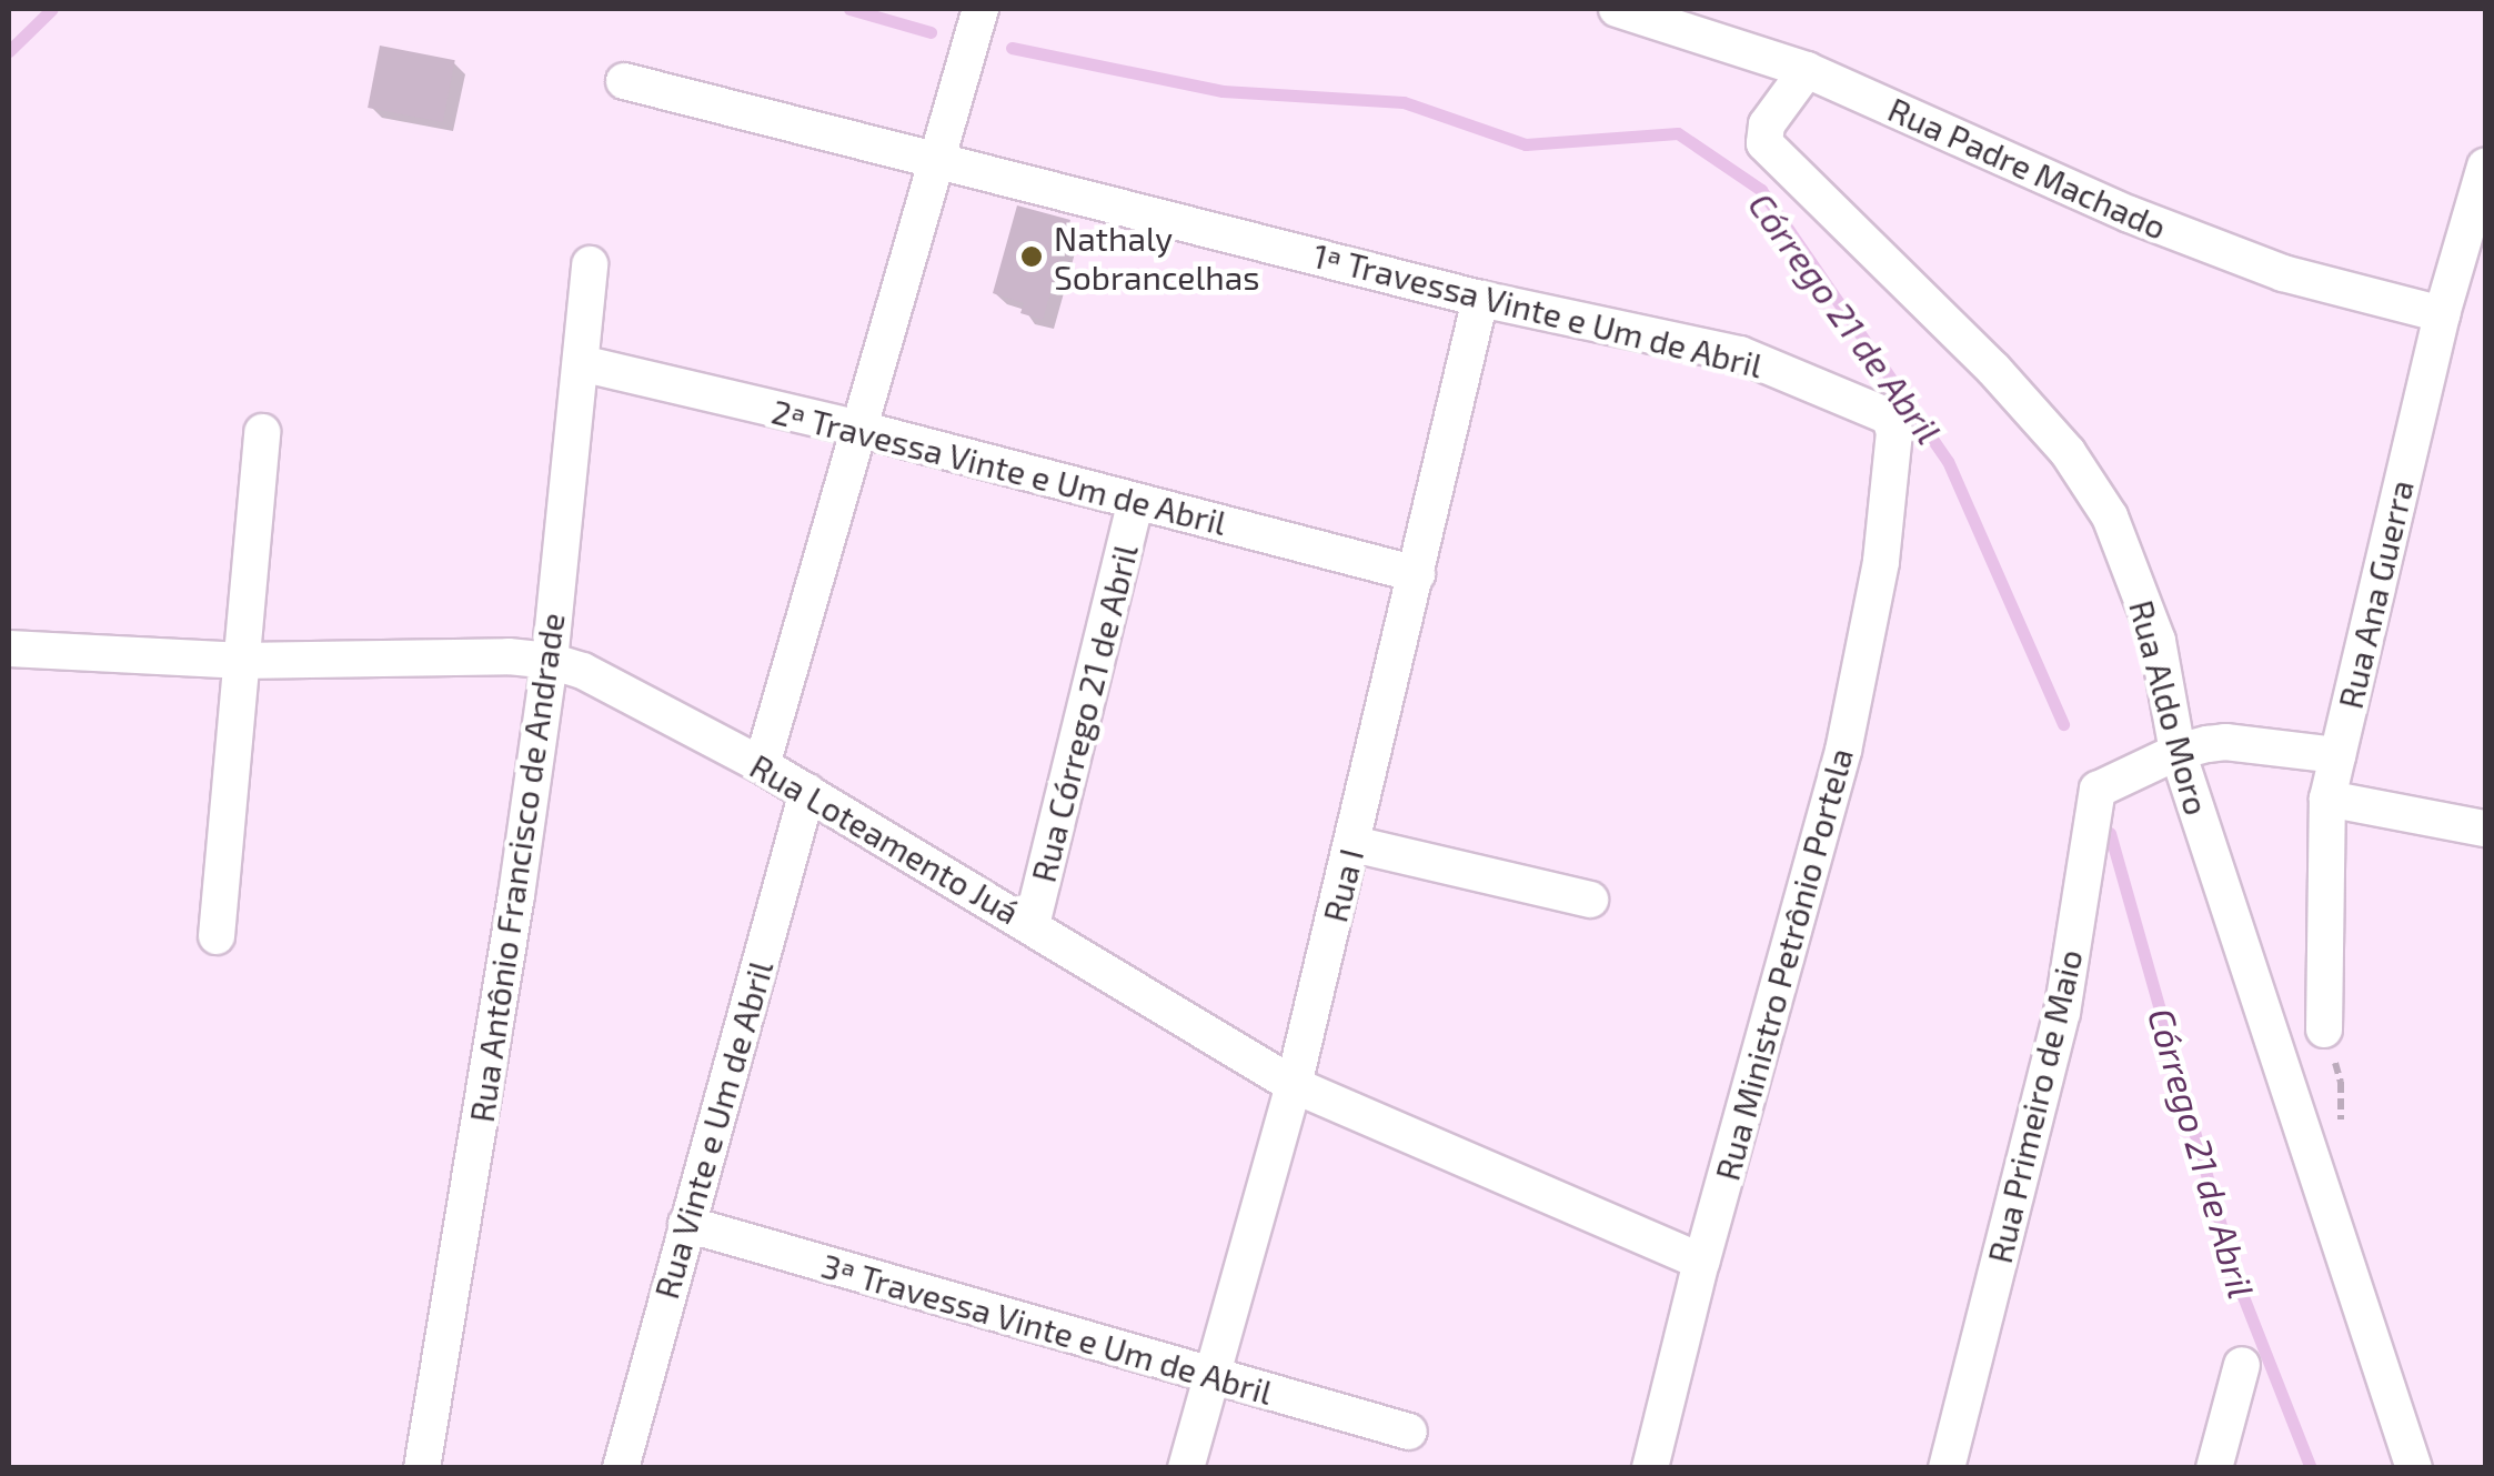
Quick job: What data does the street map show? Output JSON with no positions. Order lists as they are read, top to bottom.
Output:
{
  "streets": {
    "street": [
      "Rua Padre Machado",
      "1ª Travessa Vinte e Um de Abril",
      "2ª Travessa Vinte e Um de Abril",
      "Rua Ana Guerra",
      "Rua Aldo Moro",
      "Rua Córrego 21 de Abril",
      "Rua Loteamento Juá",
      "Rua Antônio Francisco de Andrade",
      "Rua I",
      "Rua Ministro Petrônio Portela",
      "Rua Primeiro de Maio",
      "Rua Vinte e Um de Abril",
      "3ª Travessa Vinte e Um de Abril"
    ]
  },
  "crossings": [
    ["Rua Padre Machado", "Rua Ana Guerra"],
    ["Rua Padre Machado", "Rua Aldo Moro"],
    ["1ª Travessa Vinte e Um de Abril", "Rua I"],
    ["1ª Travessa Vinte e Um de Abril", "Rua Ministro Petrônio Portela"],
    ["2ª Travessa Vinte e Um de Abril", "Rua Córrego 21 de Abril"],
    ["2ª Travessa Vinte e Um de Abril", "Rua Antônio Francisco de Andrade"],
    ["2ª Travessa Vinte e Um de Abril", "Rua I"],
    ["Rua Ana Guerra", "Rua Primeiro de Maio"],
    ["Rua Aldo Moro", "Rua Primeiro de Maio"],
    ["Rua Córrego 21 de Abril", "Rua Loteamento Juá"],
    ["Rua Loteamento Juá", "Rua Antônio Francisco de Andrade"],
    ["Rua Loteamento Juá", "Rua I"],
    ["Rua Loteamento Juá", "Rua Ministro Petrônio Portela"],
    ["Rua Loteamento Juá", "Rua Vinte e Um de Abril"],
    ["Rua I", "3ª Travessa Vinte e Um de Abril"],
    ["Rua Vinte e Um de Abril", "3ª Travessa Vinte e Um de Abril"]
  ],
  "water": ["Córrego 21 de Abril"],
  "places": ["Nathaly Sobrancelhas"]
}
